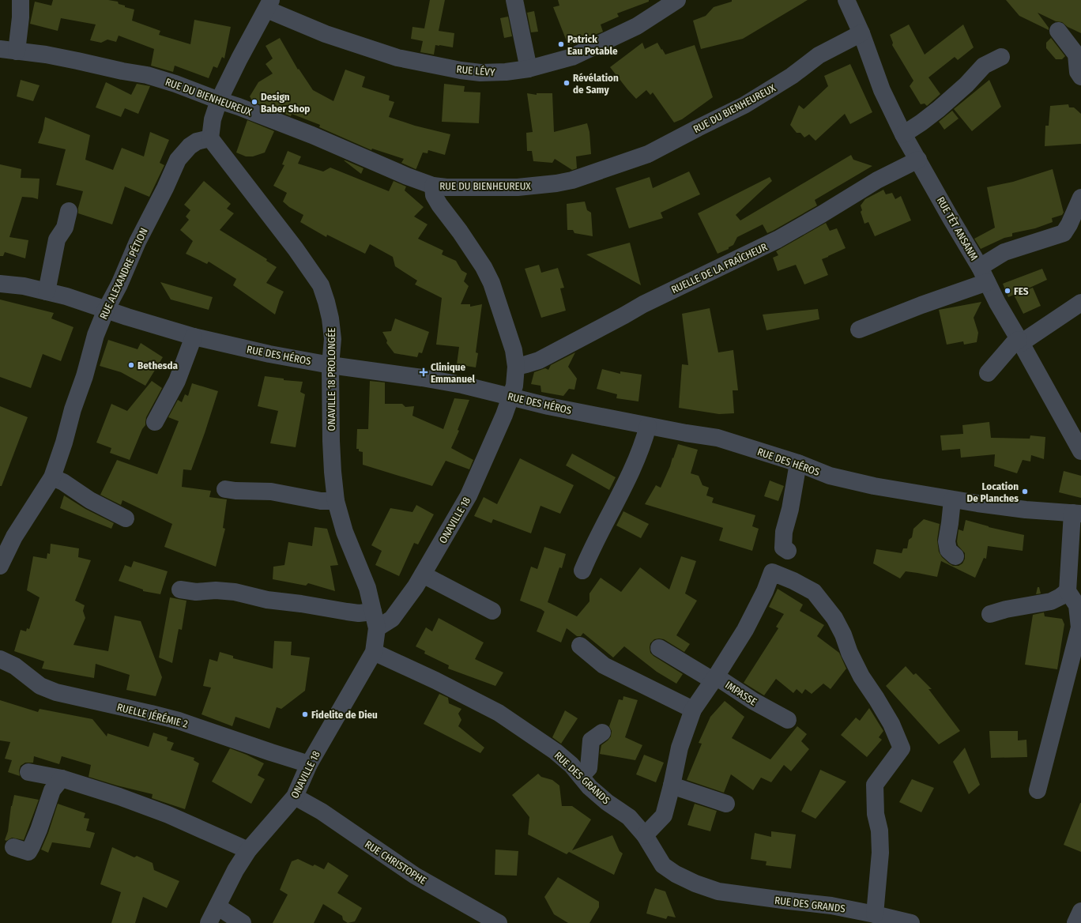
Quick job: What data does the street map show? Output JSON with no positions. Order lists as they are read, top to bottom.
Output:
{
  "streets": {
    "street": [
      "RUE LÉVY",
      "RUE DU BIENHEUREUX",
      "RUE TÈT ANSANM",
      "RUELLE DE LA FRAÎCHEUR",
      "RUE ALEXANDRE PÉTION",
      "RUE DES HÉROS",
      "ONAVILLE 18 PROLONGÉE",
      "ONAVILLE 18",
      "IMPASSE",
      "RUELLE JÉRÉMIE 2",
      "RUE DES GRANDS",
      "RUE CHRISTOPHE"
    ]
  },
  "crossings": [
    ["RUE DU BIENHEUREUX", "RUE TÈT ANSANM"],
    ["RUE DU BIENHEUREUX", "ONAVILLE 18"],
    ["RUE TÈT ANSANM", "RUELLE DE LA FRAÎCHEUR"],
    ["RUELLE DE LA FRAÎCHEUR", "ONAVILLE 18"],
    ["RUE ALEXANDRE PÉTION", "RUE DES HÉROS"],
    ["RUE ALEXANDRE PÉTION", "ONAVILLE 18 PROLONGÉE"],
    ["RUE DES HÉROS", "ONAVILLE 18 PROLONGÉE"],
    ["RUE DES HÉROS", "ONAVILLE 18"],
    ["ONAVILLE 18 PROLONGÉE", "ONAVILLE 18"],
    ["ONAVILLE 18 PROLONGÉE", "RUE DES GRANDS"],
    ["ONAVILLE 18", "RUELLE JÉRÉMIE 2"],
    ["ONAVILLE 18", "RUE DES GRANDS"],
    ["ONAVILLE 18", "RUE CHRISTOPHE"]
  ],
  "places": {
    "other": [
      "Patrick Eau Potable",
      "Révélation de Samy",
      "Design Baber Shop",
      "FES",
      "Bethesda",
      "Location De Planches",
      "Fidelite de Dieu"
    ],
    "health": ["Clinique Emmanuel"]
  }
}
